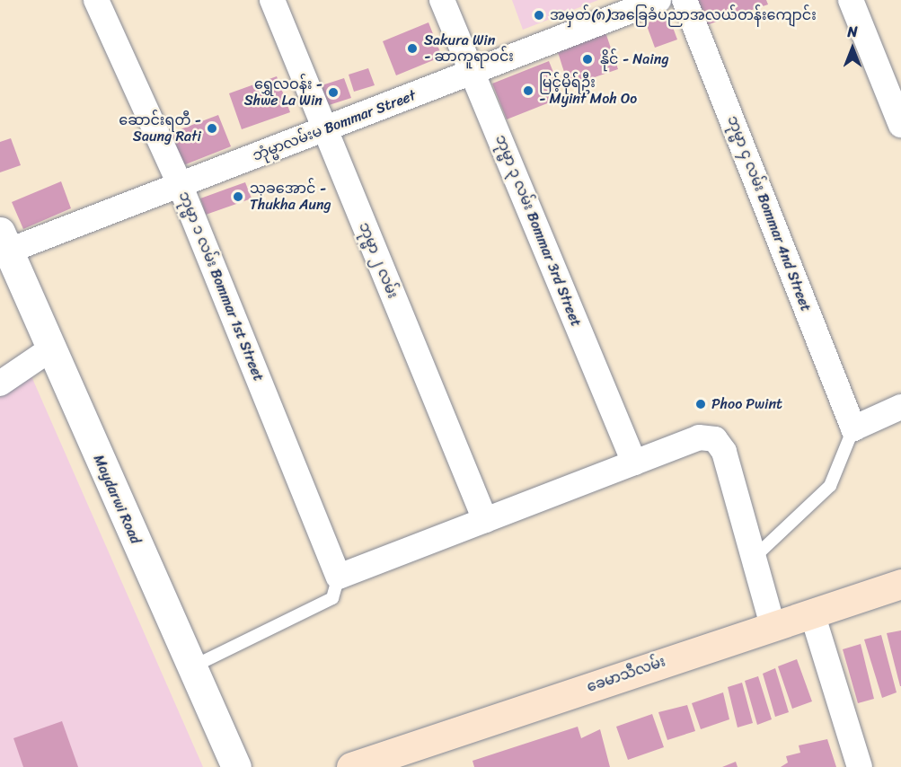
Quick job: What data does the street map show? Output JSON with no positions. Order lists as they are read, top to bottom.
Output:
{
  "streets": {
    "main road": ["ခေမာသီလမ်း"],
    "street": [
      "ဘုံမ္မာလမ်းမ Bommar Street",
      "ဘုမ္မာ ၄ လမ်း Bommar 4nd Street",
      "ဘုမ္မာ ၃ လမ်း Bommar 3rd Street",
      "ဘုမ္မာ ၂ လမ်း",
      "ဘုမ္မာ ၁ လမ်း Bommar 1st Street",
      "Maydarwi Road"
    ]
  },
  "crossings": [
    ["ဘုံမ္မာလမ်းမ Bommar Street", "ဘုမ္မာ ၃ လမ်း Bommar 3rd Street"],
    ["ဘုံမ္မာလမ်းမ Bommar Street", "ဘုမ္မာ ၂ လမ်း"],
    ["ဘုံမ္မာလမ်းမ Bommar Street", "ဘုမ္မာ ၁ လမ်း Bommar 1st Street"],
    ["ဘုံမ္မာလမ်းမ Bommar Street", "Maydarwi Road"]
  ],
  "places": [
    "အမှတ်(၈)အခြေခံပညာအလယ်တန်းကျောင်း",
    "Sakura Win - ဆာကူရာဝင်း",
    "နိုင် - Naing",
    "မြင့်မိုရ်ဦး - Myint Moh Oo",
    "ရွှေလဝန်း - Shwe La Win",
    "ဆောင်းရတီ - Saung Rati",
    "သုခအောင် - Thukha Aung",
    "Phoo Pwint"
  ],
  "north": "top"
}
